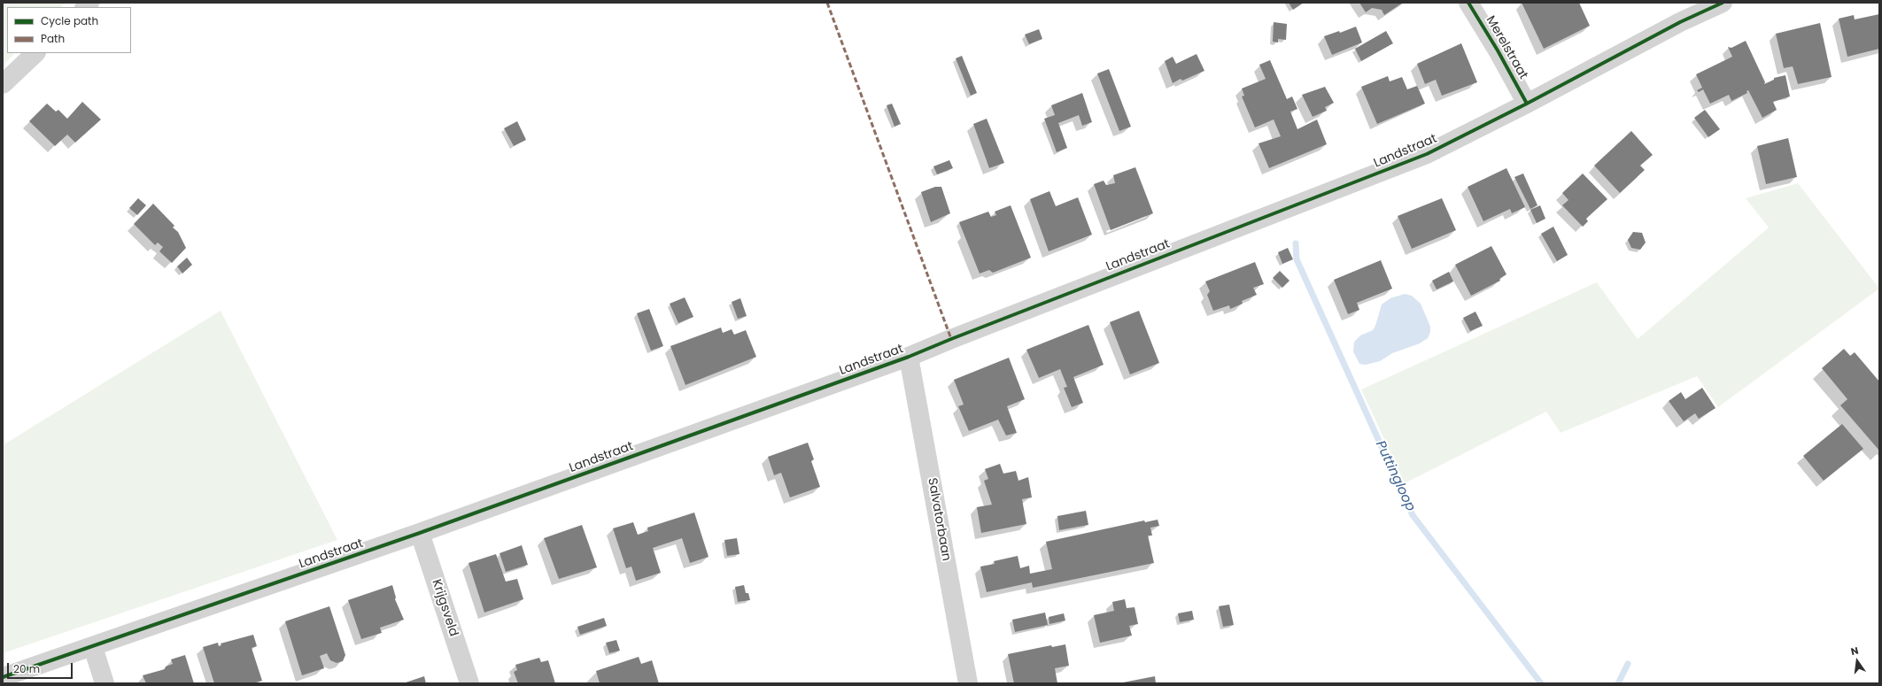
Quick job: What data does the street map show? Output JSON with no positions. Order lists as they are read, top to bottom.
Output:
{
  "streets": {
    "street": [
      "Merelstraat",
      "Landstraat",
      "Salvatorbaan",
      "Krijgsveld"
    ]
  },
  "crossings": [
    ["Merelstraat", "Landstraat"],
    ["Landstraat", "Salvatorbaan"],
    ["Landstraat", "Krijgsveld"]
  ],
  "water": ["Puttingloop"],
  "legend": ["Cycle path", "Path"],
  "scale_bar": "20 m",
  "north": "top"
}
